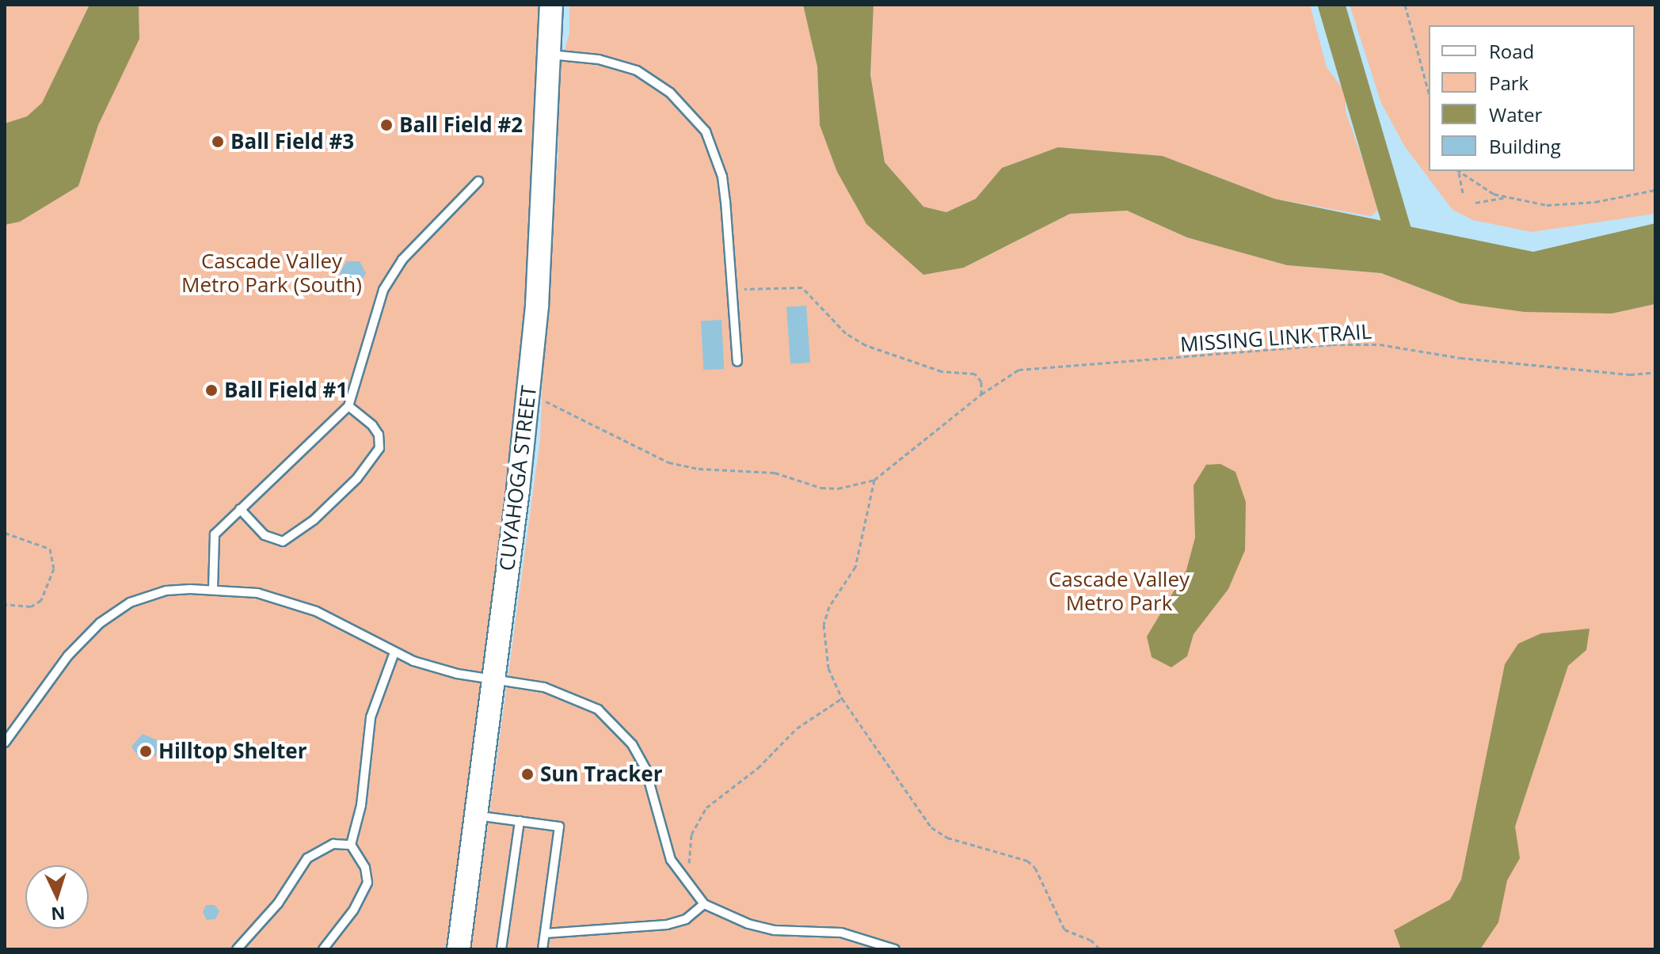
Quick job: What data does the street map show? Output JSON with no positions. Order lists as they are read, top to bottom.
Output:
{
  "streets": {
    "street": ["CUYAHOGA STREET"],
    "path": ["MISSING LINK TRAIL"]
  },
  "parks": ["Cascade Valley Metro Park (South)", "Cascade Valley Metro Park"],
  "places": [
    "Ball Field #2",
    "Ball Field #3",
    "Ball Field #1",
    "Hilltop Shelter",
    "Sun Tracker"
  ],
  "legend": [
    "Road",
    "Park",
    "Water",
    "Building"
  ],
  "north": "bottom"
}
